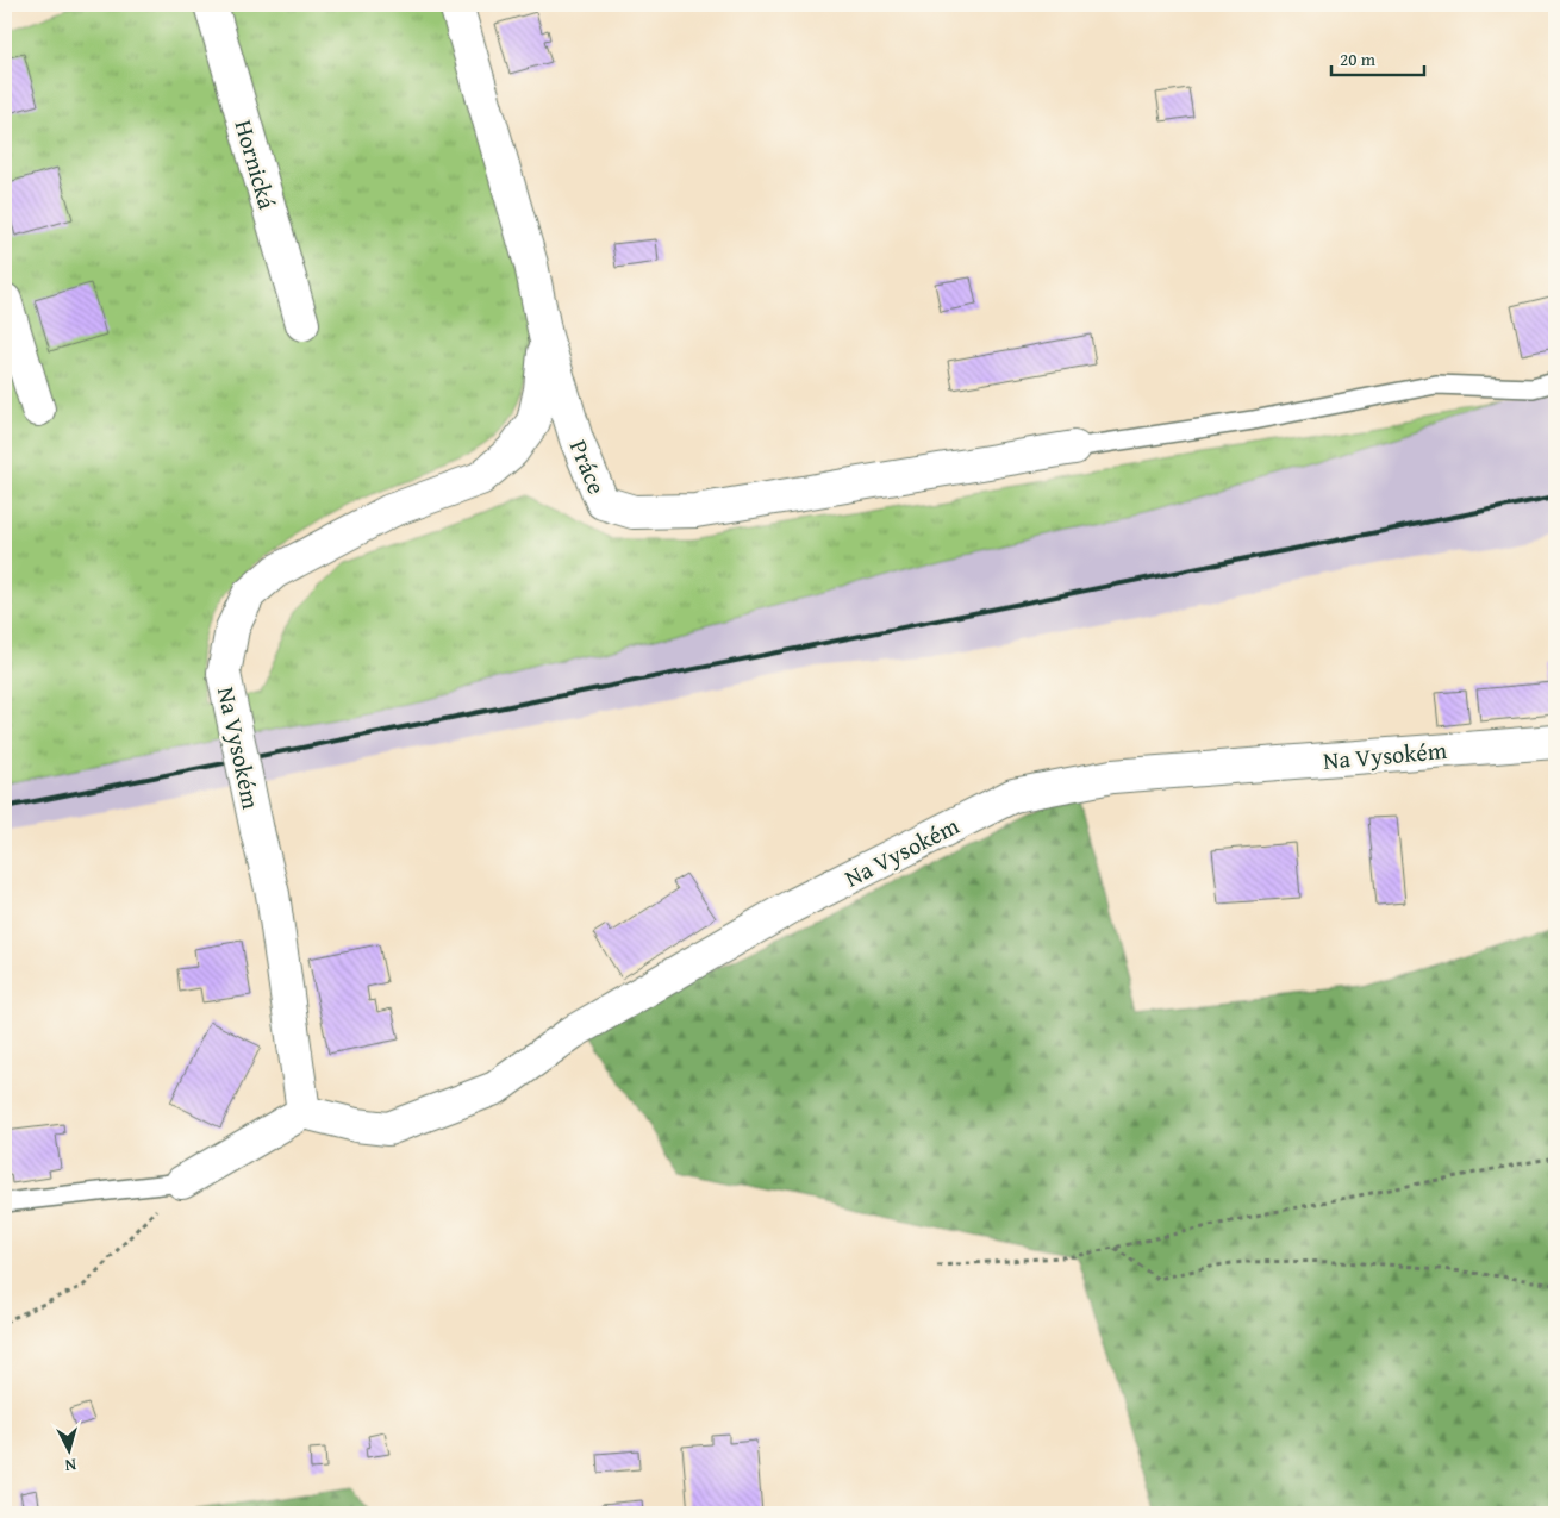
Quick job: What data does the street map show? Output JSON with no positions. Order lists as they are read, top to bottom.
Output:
{
  "streets": {
    "street": ["Hornická", "Práce", "Na Vysokém"]
  },
  "crossings": [
    ["Práce", "Na Vysokém"]
  ],
  "scale_bar": "20 m",
  "north": "bottom"
}
